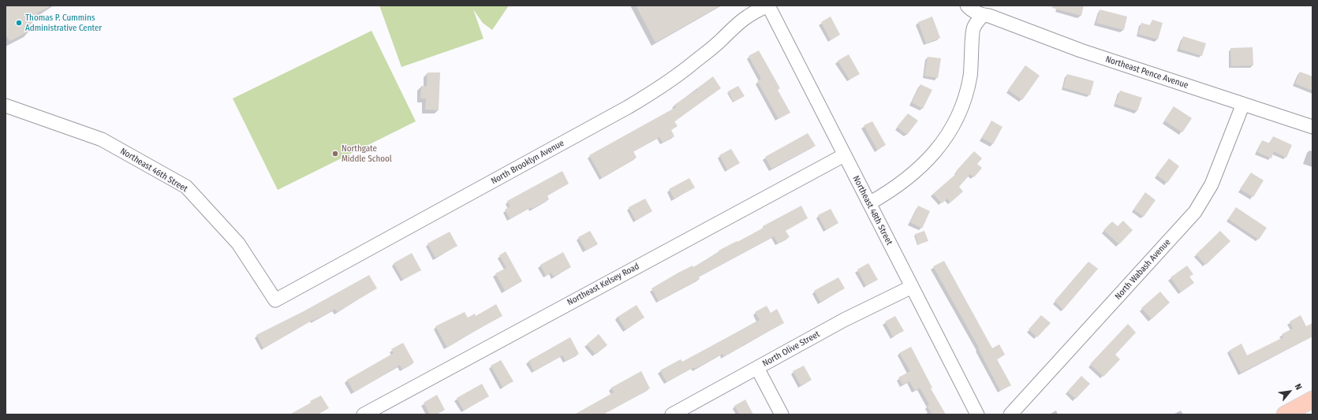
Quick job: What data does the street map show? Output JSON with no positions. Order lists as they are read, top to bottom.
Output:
{
  "streets": {
    "street": [
      "Northeast Pence Avenue",
      "North Brooklyn Avenue",
      "Northeast 46th Street",
      "Northeast 48th Street",
      "North Wabash Avenue",
      "Northeast Kelsey Road",
      "North Olive Street"
    ]
  },
  "crossings": [
    ["Northeast Pence Avenue", "North Wabash Avenue"],
    ["North Brooklyn Avenue", "Northeast 46th Street"],
    ["North Brooklyn Avenue", "Northeast 48th Street"],
    ["Northeast 48th Street", "Northeast Kelsey Road"],
    ["Northeast 48th Street", "North Olive Street"]
  ],
  "places": ["Thomas P. Cummins Administrative Center", "Northgate Middle School"],
  "north": "top right"
}
